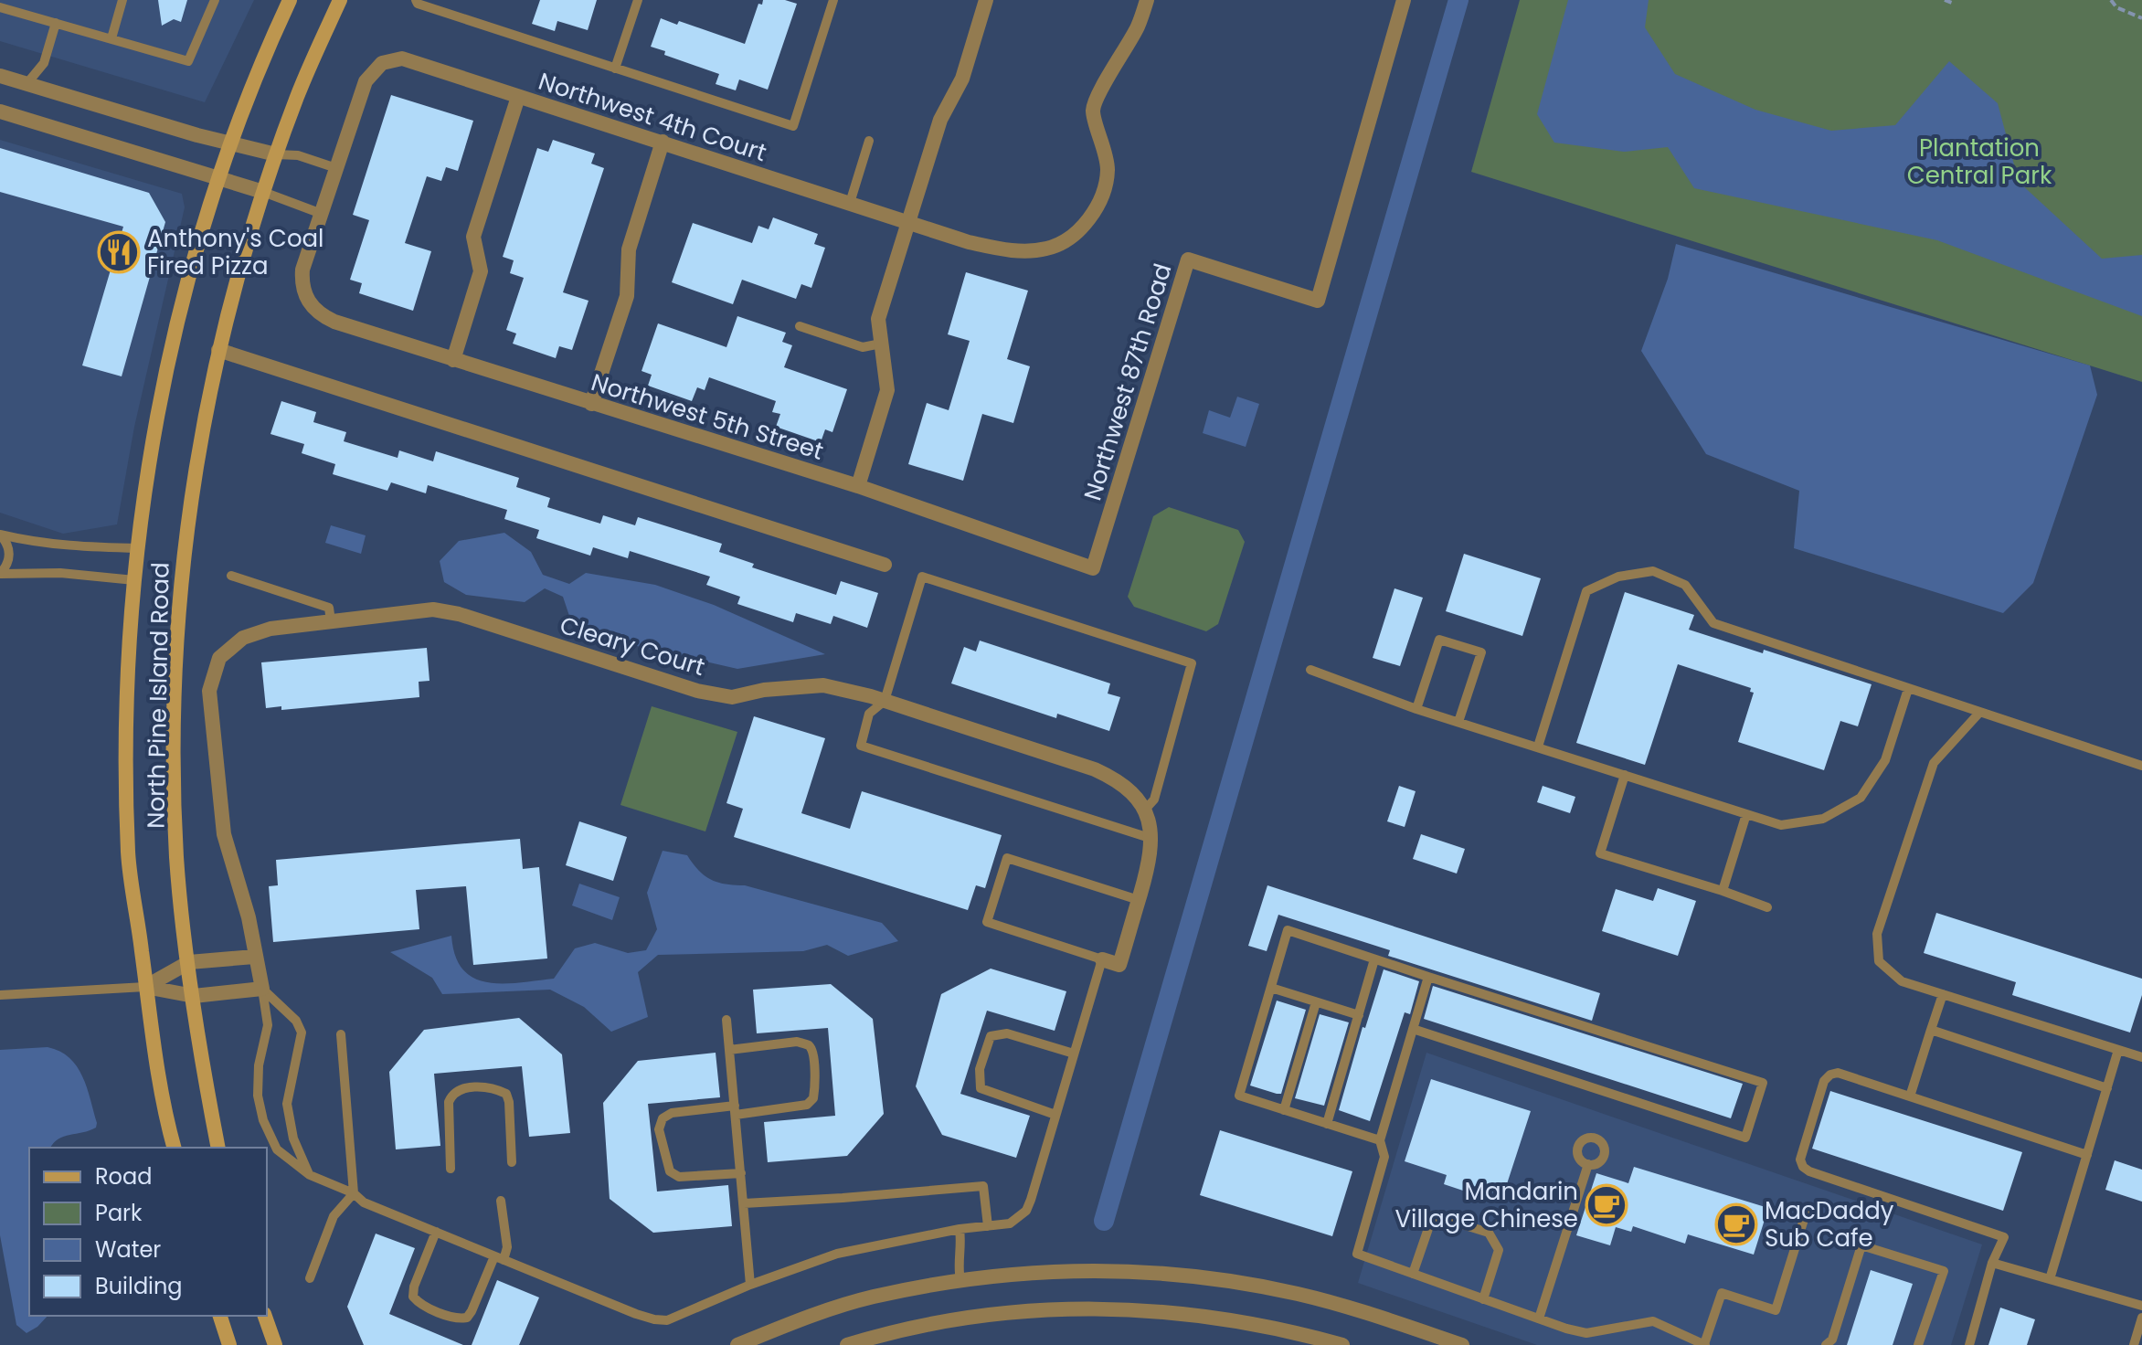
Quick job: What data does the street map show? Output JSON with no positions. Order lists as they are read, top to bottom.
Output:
{
  "streets": {
    "main road": ["North Pine Island Road"],
    "street": [
      "Northwest 4th Court",
      "Northwest 87th Road",
      "Northwest 5th Street",
      "Cleary Court"
    ]
  },
  "crossings": [
    ["Northwest 87th Road", "Northwest 5th Street"]
  ],
  "parks": ["Plantation Central Park"],
  "places": {
    "restaurant": ["Anthony's Coal Fired Pizza"],
    "cafe": ["Mandarin Village Chinese", "MacDaddy Sub Cafe"]
  },
  "legend": [
    "Road",
    "Park",
    "Water",
    "Building"
  ]
}
